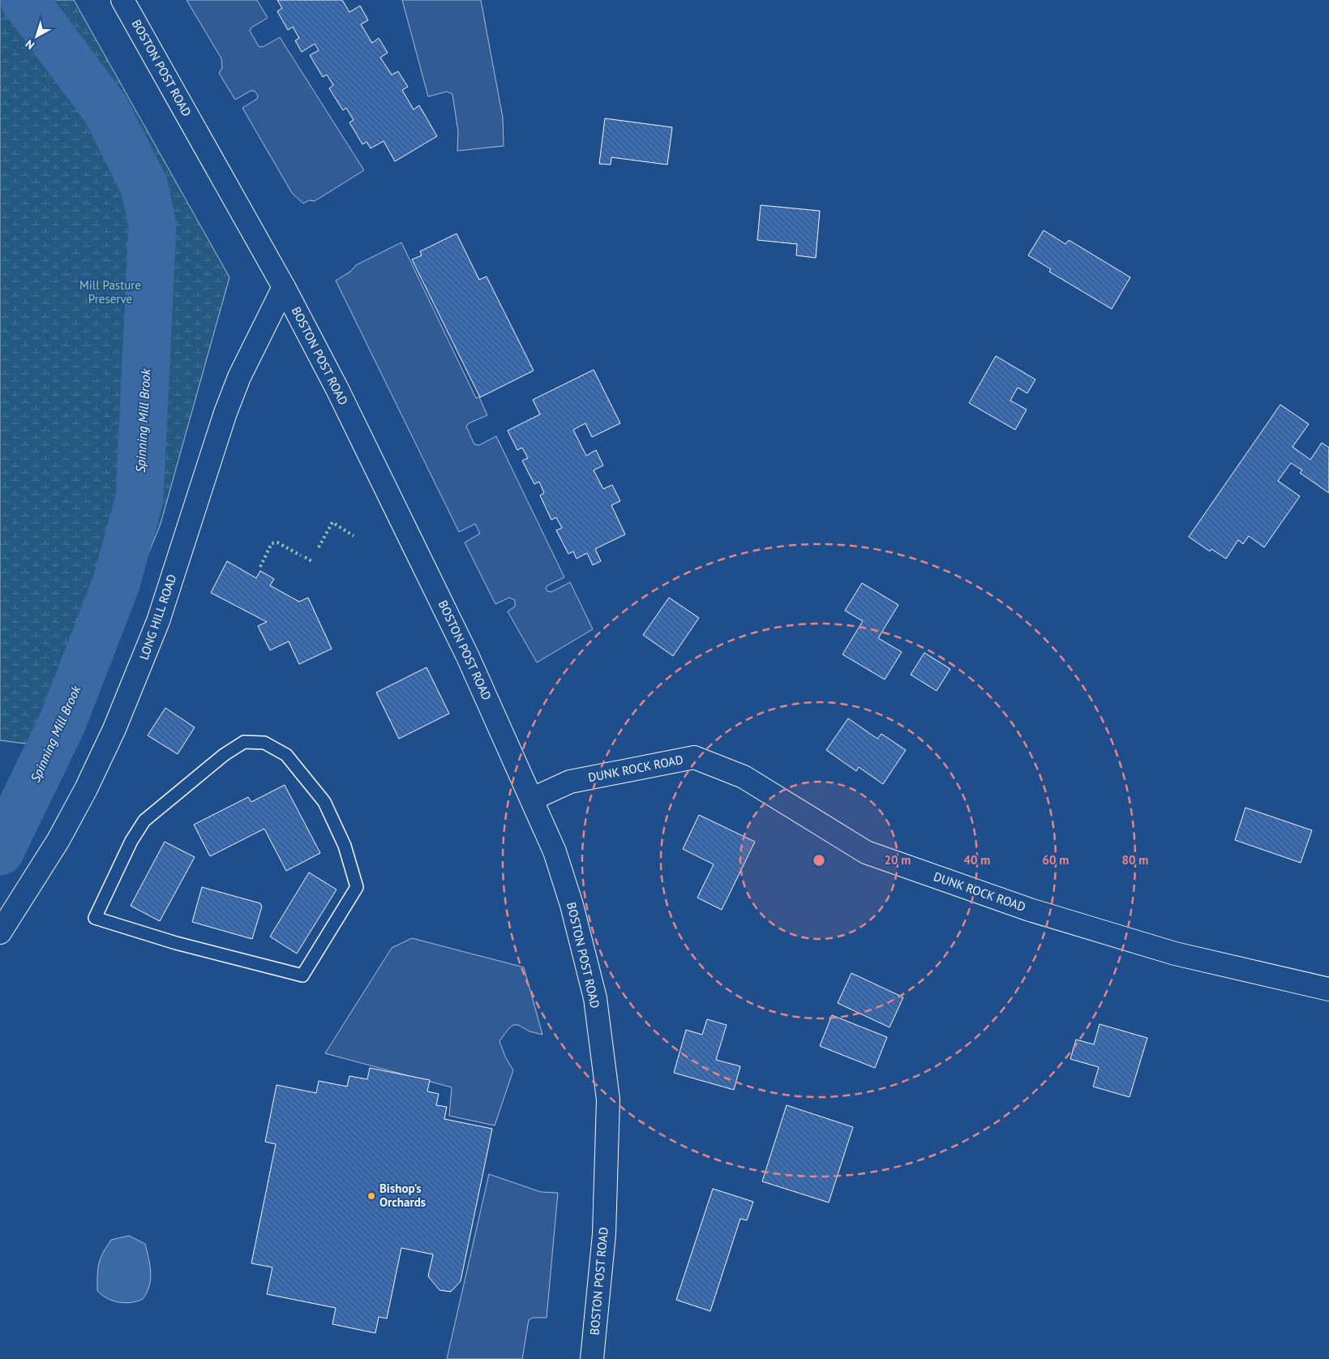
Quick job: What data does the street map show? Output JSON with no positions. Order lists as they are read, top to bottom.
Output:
{
  "streets": {
    "street": ["BOSTON POST ROAD", "LONG HILL ROAD", "DUNK ROCK ROAD"]
  },
  "crossings": [
    ["BOSTON POST ROAD", "LONG HILL ROAD"],
    ["BOSTON POST ROAD", "DUNK ROCK ROAD"]
  ],
  "water": ["Spinning Mill Brook"],
  "parks": ["Mill Pasture Preserve"],
  "places": ["Bishop's Orchards"],
  "north": "bottom left",
  "rings": [
    "20 m",
    "40 m",
    "60 m",
    "80 m"
  ]
}
